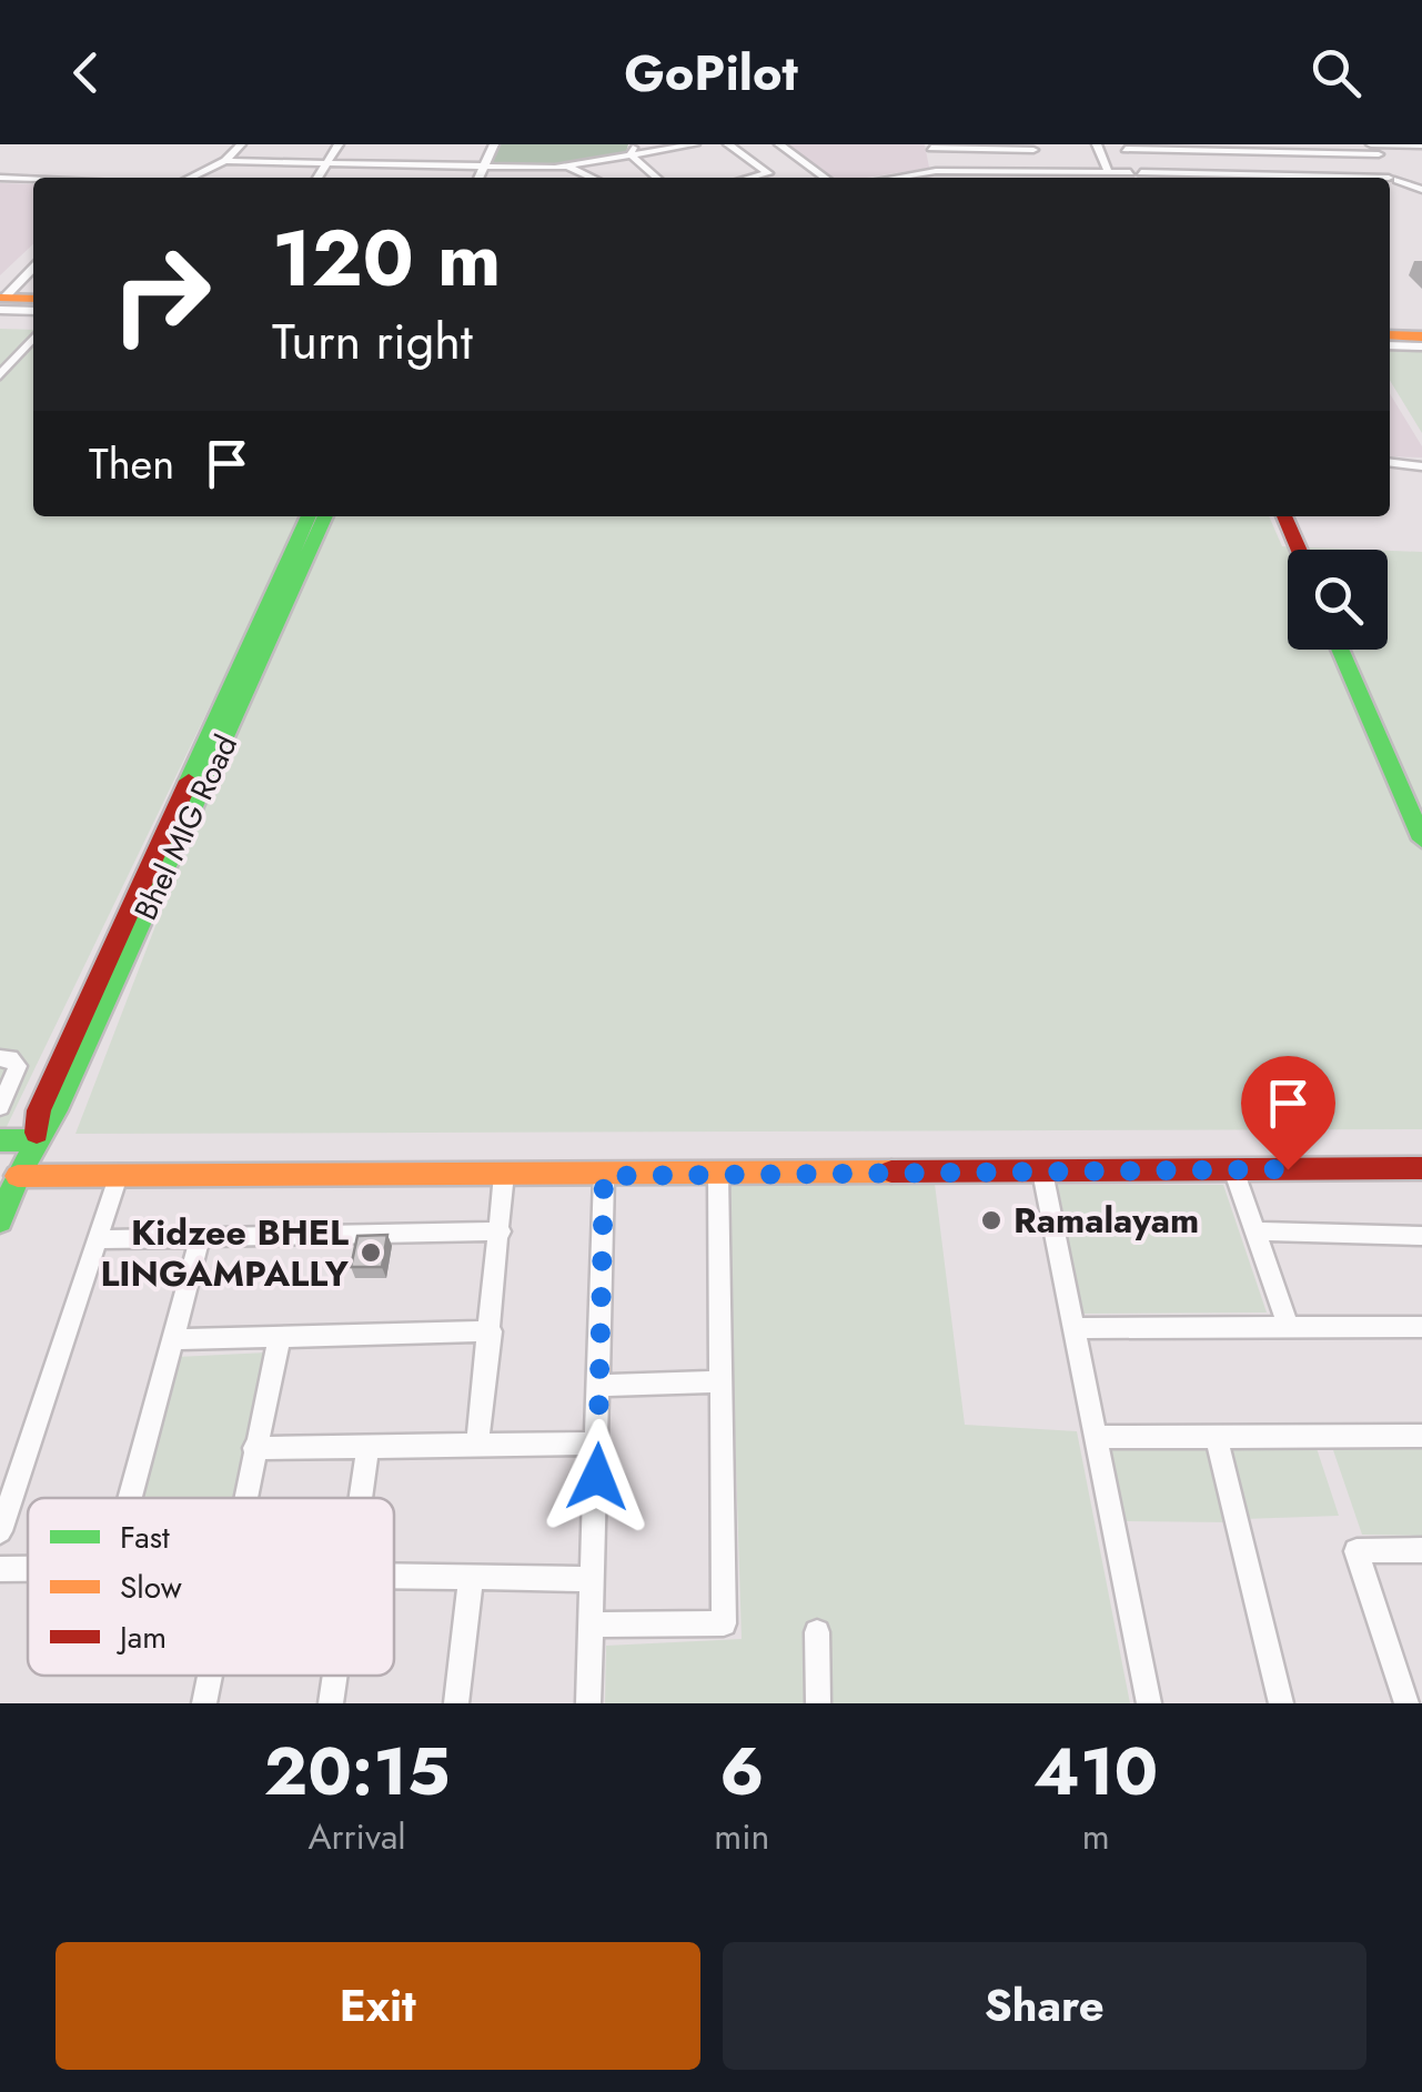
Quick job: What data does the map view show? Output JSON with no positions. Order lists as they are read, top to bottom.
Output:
{
  "streets": {
    "street": ["Bhel MIG Road"]
  },
  "places": ["Ramalayam", "Kidzee BHEL LINGAMPALLY"],
  "legend": ["Fast", "Slow", "Jam"],
  "page": {
    "header": "GoPilot",
    "turn": ["120 m", "Turn right"],
    "then": "Then",
    "eta": [
      "20:15",
      "Arrival",
      "6",
      "min",
      "410",
      "m"
    ],
    "buttons": ["Exit", "Share"]
  }
}
